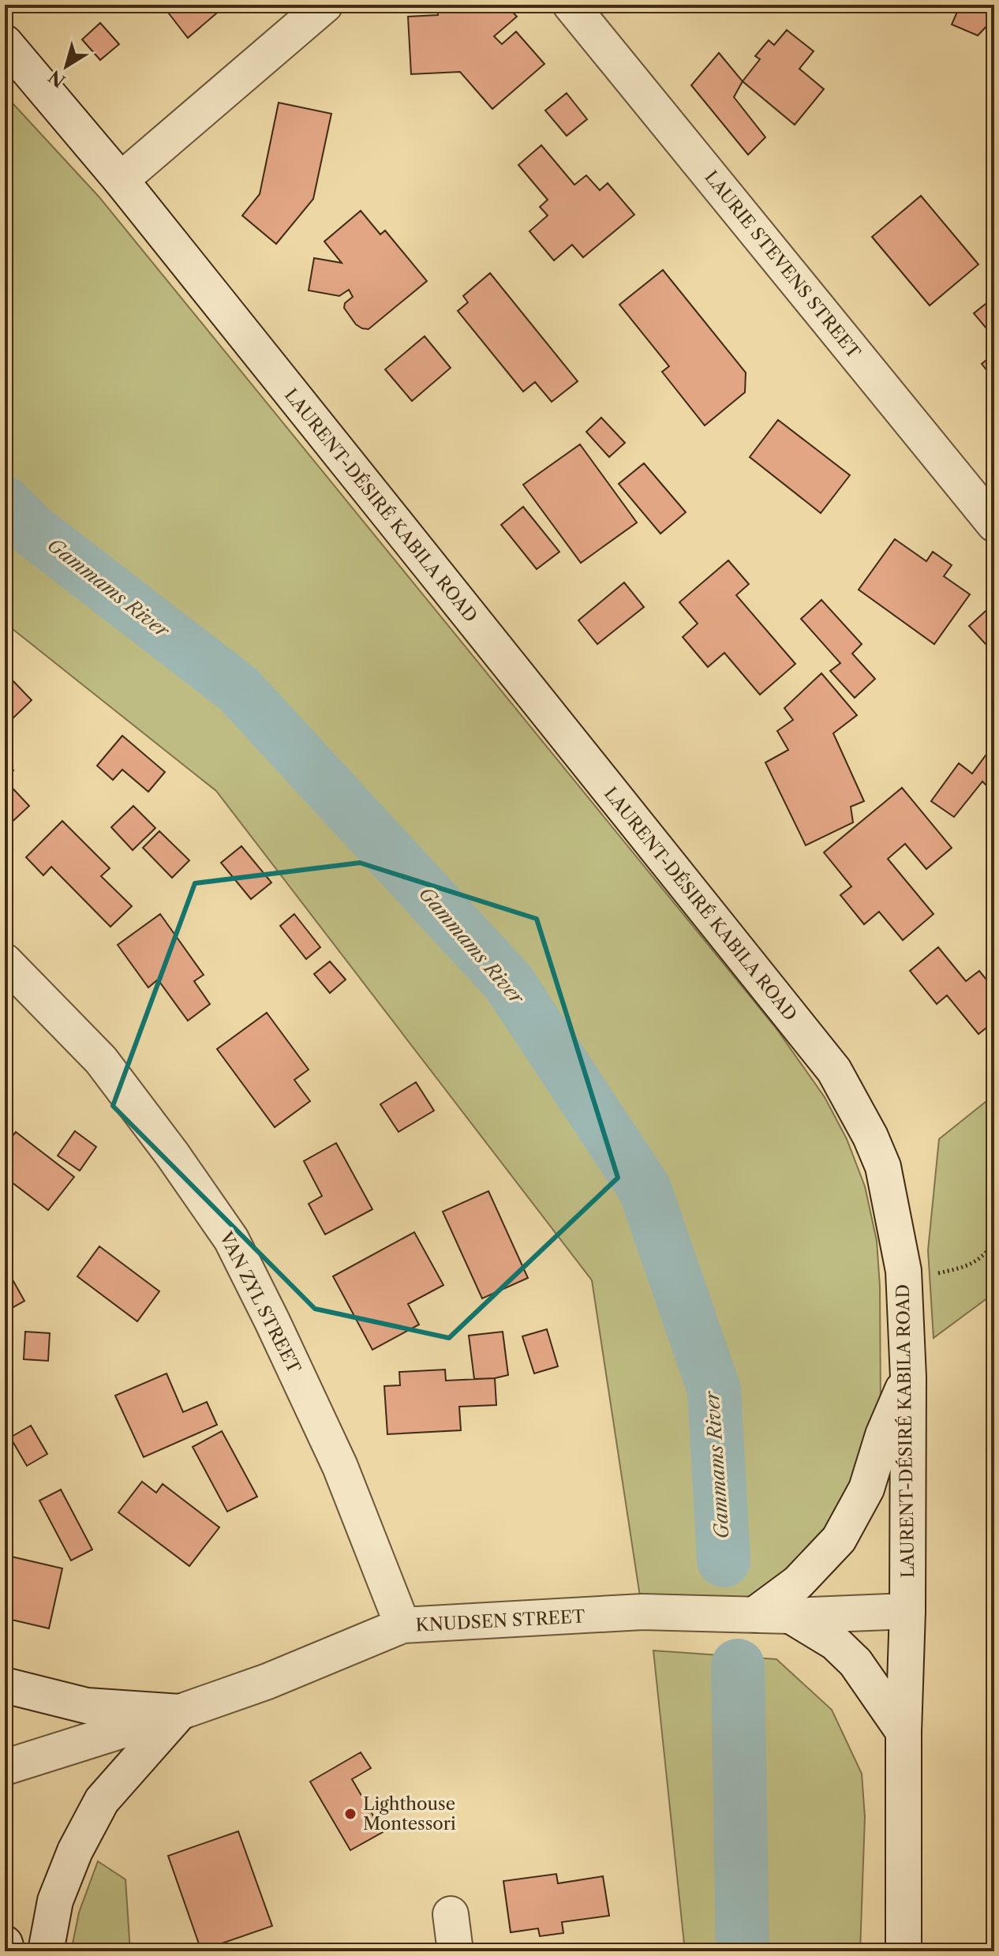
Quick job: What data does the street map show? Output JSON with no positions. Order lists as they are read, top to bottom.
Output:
{
  "streets": {
    "street": [
      "LAURIE STEVENS STREET",
      "LAURENT-DÉSIRÉ KABILA ROAD",
      "VAN ZYL STREET",
      "KNUDSEN STREET"
    ]
  },
  "crossings": [
    ["LAURENT-DÉSIRÉ KABILA ROAD", "KNUDSEN STREET"],
    ["VAN ZYL STREET", "KNUDSEN STREET"]
  ],
  "water": ["Gammams River"],
  "places": ["Lighthouse Montessori"],
  "north": "bottom left"
}
